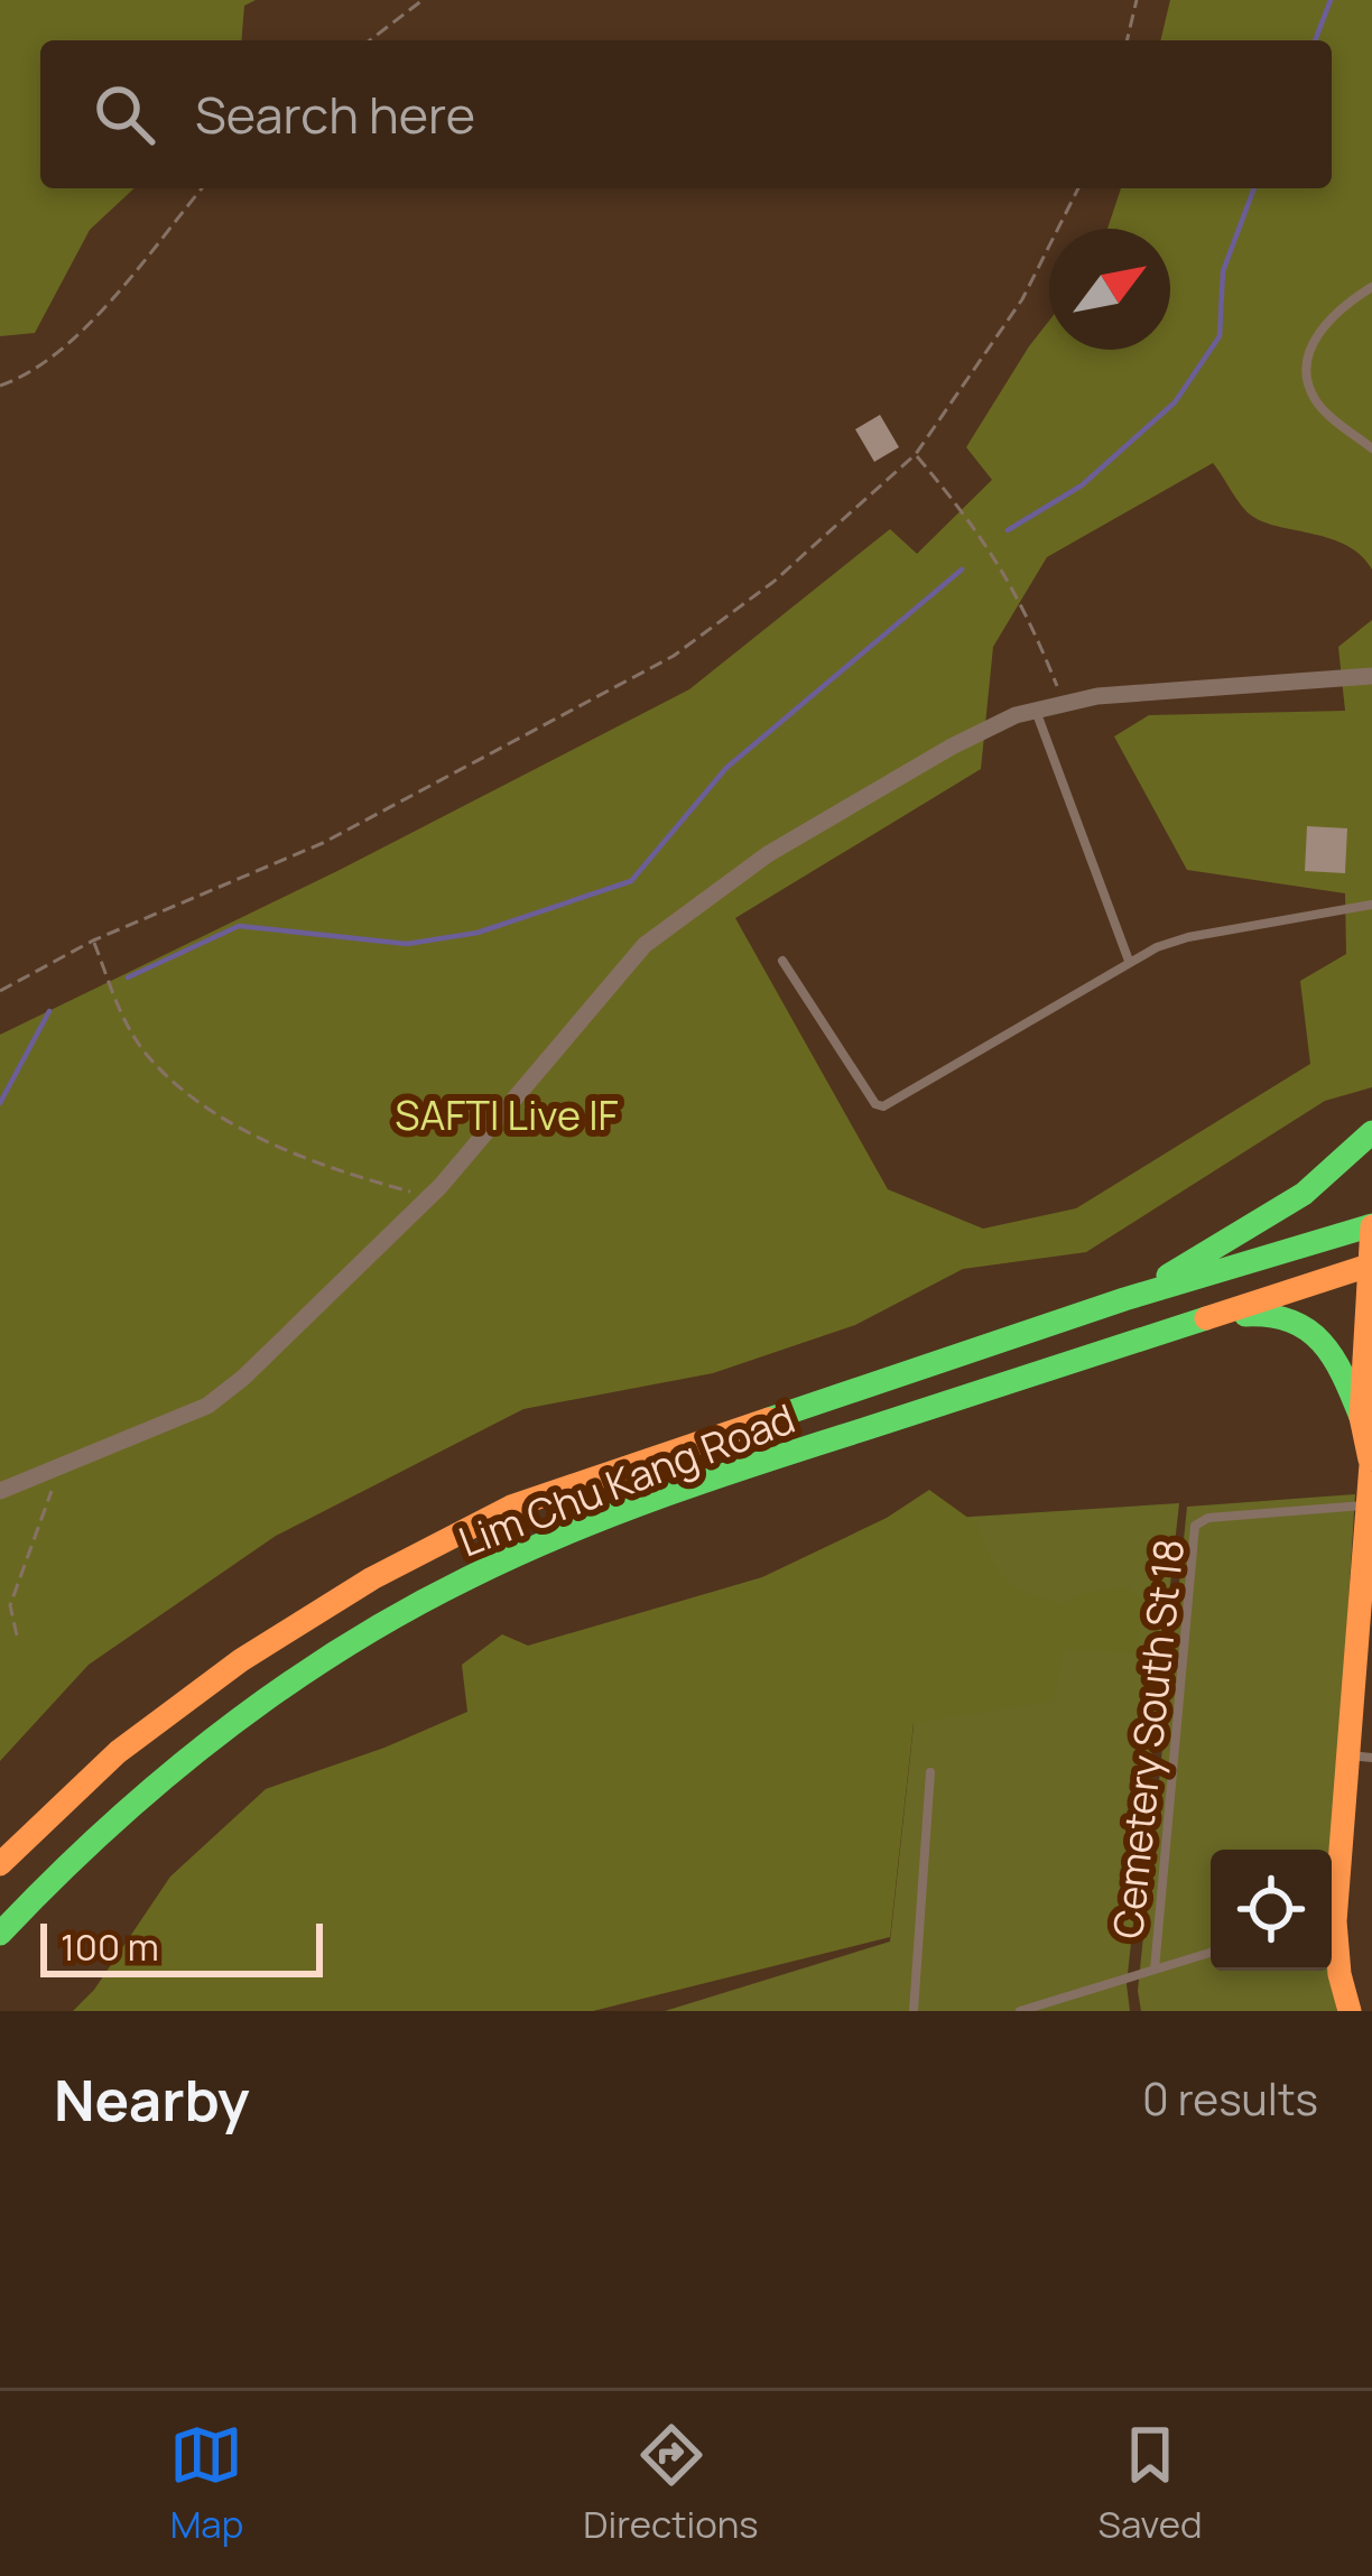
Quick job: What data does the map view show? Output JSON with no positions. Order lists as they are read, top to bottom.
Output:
{
  "streets": {
    "main road": ["Lim Chu Kang Road"],
    "lane": ["Cemetery South St 18"]
  },
  "parks": ["SAFTI Live IF"],
  "scale_bar": "100 m",
  "north": "top right",
  "page": {
    "search": "Search here",
    "scale": "100 m",
    "heading": ["Nearby", "0 results"],
    "nav": ["Map", "Directions", "Saved"]
  }
}
